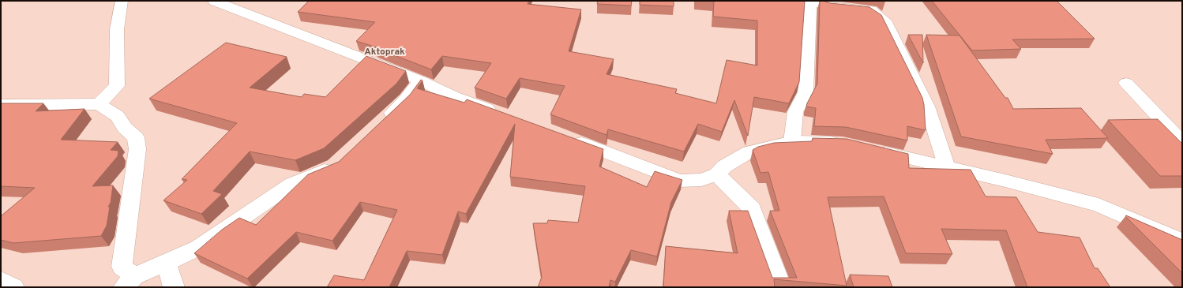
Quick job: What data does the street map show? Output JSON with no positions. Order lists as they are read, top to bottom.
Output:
{
  "districts": ["Aktoprak"]
}
